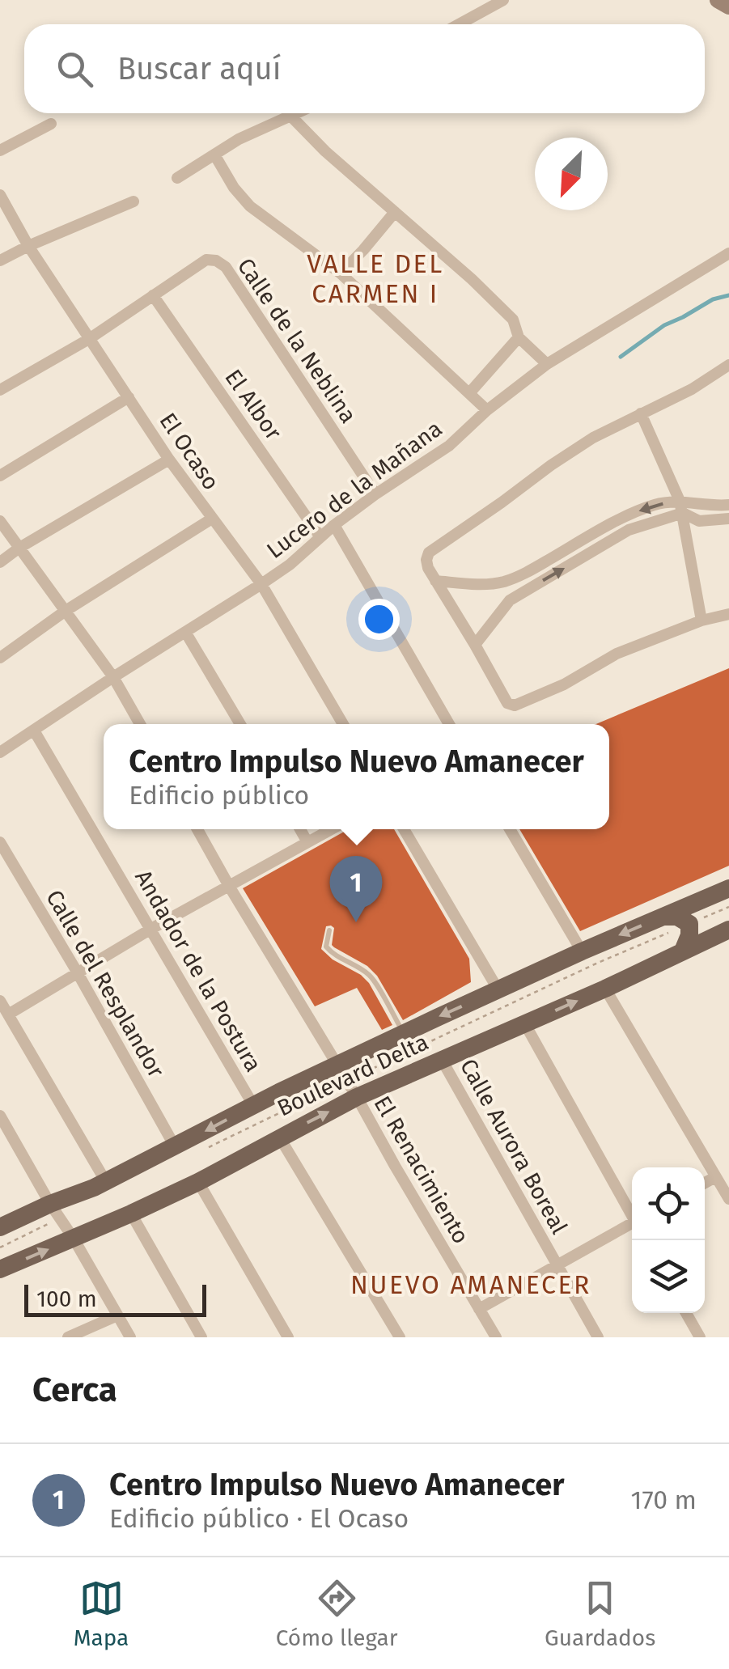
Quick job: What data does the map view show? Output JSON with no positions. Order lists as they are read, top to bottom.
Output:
{
  "streets": {
    "main road": ["Boulevard Delta"],
    "street": [
      "Calle de la Neblina",
      "El Albor",
      "El Ocaso",
      "Lucero de la Mañana",
      "Andador de la Postura",
      "Calle del Resplandor",
      "Calle Aurora Boreal",
      "El Renacimiento"
    ]
  },
  "crossings": [
    ["Calle de la Neblina", "El Albor"],
    ["Calle de la Neblina", "El Ocaso"],
    ["Calle de la Neblina", "Lucero de la Mañana"],
    ["El Albor", "Lucero de la Mañana"],
    ["El Ocaso", "Lucero de la Mañana"],
    ["Lucero de la Mañana", "Andador de la Postura"],
    ["Andador de la Postura", "Boulevard Delta"],
    ["Calle del Resplandor", "Boulevard Delta"],
    ["Boulevard Delta", "Calle Aurora Boreal"],
    ["Boulevard Delta", "El Renacimiento"]
  ],
  "districts": ["VALLE DEL CARMEN I", "NUEVO AMANECER"],
  "scale_bar": "100 m",
  "north": "bottom left",
  "page": {
    "search": "Buscar aquí",
    "popup": ["Centro Impulso Nuevo Amanecer", "Edificio público"],
    "pins": "1",
    "scale": "100 m",
    "heading": "Cerca",
    "list": [
      {
        "mark": "1",
        "name": "Centro Impulso Nuevo Amanecer",
        "note": "Edificio público · El Ocaso",
        "value": "170 m"
      }
    ],
    "nav": ["Mapa", "Cómo llegar", "Guardados"]
  }
}
